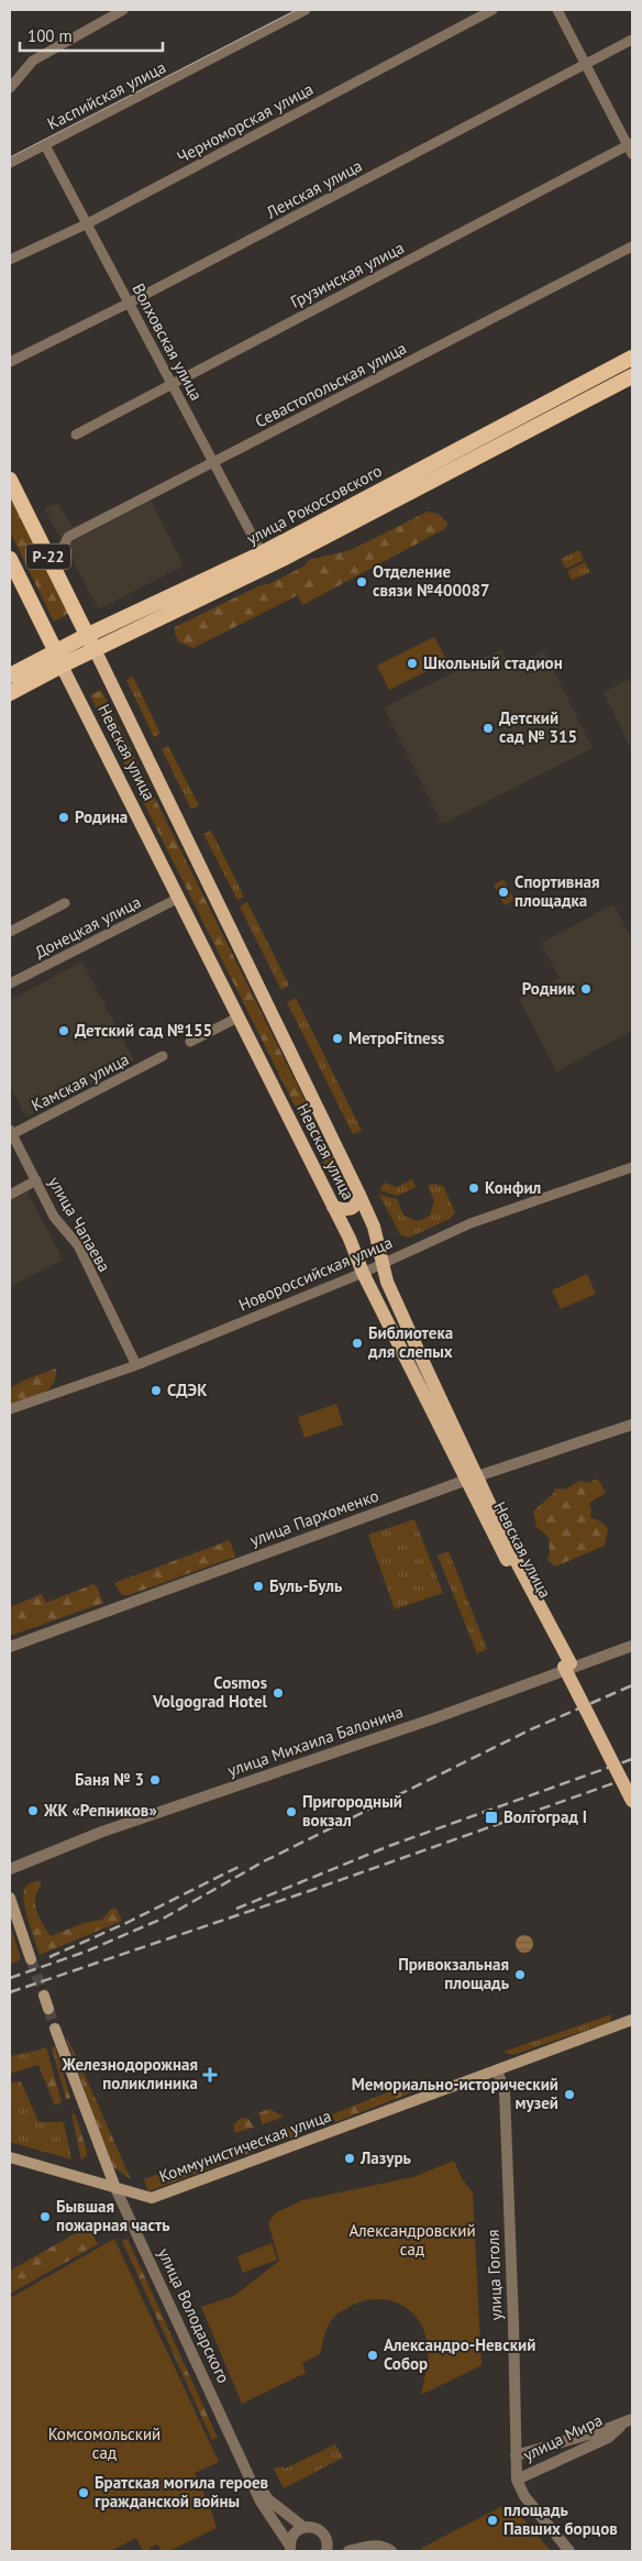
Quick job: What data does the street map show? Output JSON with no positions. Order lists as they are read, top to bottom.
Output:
{
  "streets": {
    "highway": ["улица Рокоссовского", "Р-22"],
    "main road": ["Невская улица", "Коммунистическая улица"],
    "street": [
      "Каспийская улица",
      "Черноморская улица",
      "Ленская улица",
      "Грузинская улица",
      "Волховская улица",
      "Севастопольская улица",
      "Донецкая улица",
      "Камская улица",
      "улица Чапаева",
      "Новороссийская улица",
      "улица Пархоменко",
      "улица Михаила Балонина",
      "улица Гоголя",
      "улица Володарского",
      "улица Мира"
    ]
  },
  "crossings": [
    ["Каспийская улица", "Волховская улица"],
    ["Черноморская улица", "Волховская улица"],
    ["Ленская улица", "Волховская улица"],
    ["Грузинская улица", "Волховская улица"],
    ["Волховская улица", "Севастопольская улица"],
    ["Волховская улица", "улица Рокоссовского"],
    ["Севастопольская улица", "Р-22"],
    ["улица Рокоссовского", "Р-22"],
    ["улица Рокоссовского", "Невская улица"],
    ["Р-22", "Невская улица"],
    ["Невская улица", "Донецкая улица"],
    ["Невская улица", "Новороссийская улица"],
    ["Невская улица", "улица Пархоменко"],
    ["Камская улица", "улица Чапаева"],
    ["улица Чапаева", "Новороссийская улица"],
    ["Коммунистическая улица", "улица Гоголя"],
    ["Коммунистическая улица", "улица Володарского"],
    ["улица Гоголя", "улица Мира"]
  ],
  "parks": ["Александровский сад", "Комсомольский сад"],
  "places": {
    "other": [
      "Отделение связи №400087",
      "Школьный стадион",
      "Детский сад № 315",
      "Родина",
      "Спортивная площадка",
      "Родник",
      "Детский сад №155",
      "МетроFitness",
      "Конфил",
      "Библиотека для слепых",
      "СДЭК",
      "Буль-Буль",
      "Cosmos Volgograd Hotel",
      "Баня № 3",
      "ЖК «Репников»",
      "Пригородный вокзал",
      "Привокзальная площадь",
      "Мемориально-исторический музей",
      "Лазурь",
      "Бывшая пожарная часть",
      "Александро-Невский Собор",
      "Братская могила героев гражданской войны",
      "площадь Павших борцов"
    ],
    "transit": ["Волгоград I"],
    "health": ["Железнодорожная поликлиника"]
  },
  "scale_bar": "100 m"
}
